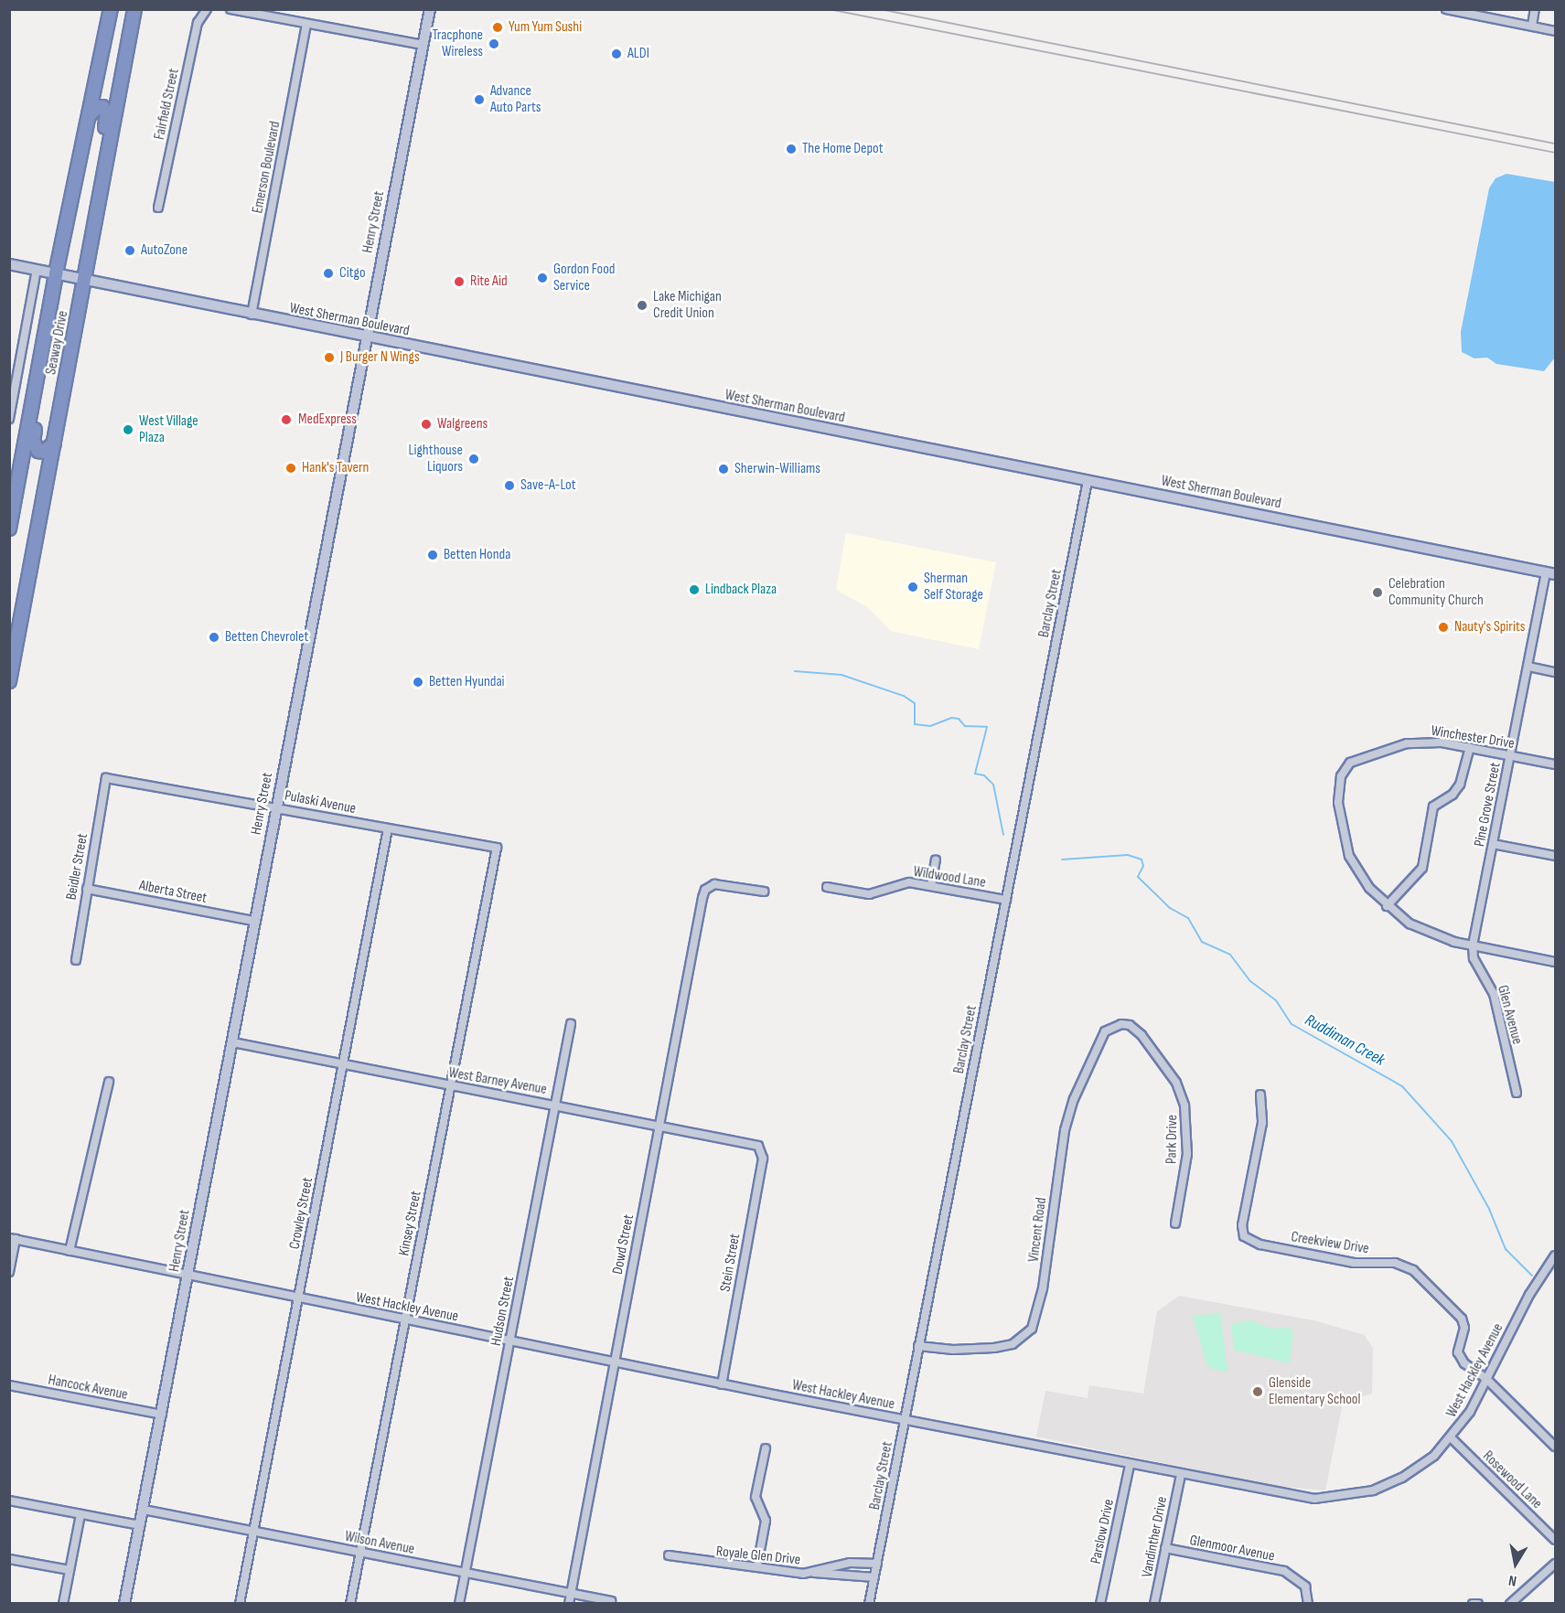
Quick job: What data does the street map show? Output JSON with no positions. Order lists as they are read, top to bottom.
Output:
{
  "streets": {
    "highway": ["Seaway Drive"],
    "main road": ["Henry Street", "West Sherman Boulevard"],
    "street": [
      "Fairfield Street",
      "Emerson Boulevard",
      "Barclay Street",
      "Winchester Drive",
      "Pulaski Avenue",
      "Pine Grove Street",
      "Beidler Street",
      "Wildwood Lane",
      "Alberta Street",
      "Glen Avenue",
      "West Barney Avenue",
      "Park Drive",
      "Crowley Street",
      "Kinsey Street",
      "Vincent Road",
      "Creekview Drive",
      "Dowd Street",
      "Stein Street",
      "West Hackley Avenue",
      "Hudson Street",
      "Hancock Avenue",
      "Rosewood Lane",
      "Parslow Drive",
      "Vandinther Drive",
      "Wilson Avenue",
      "Glenmoor Avenue",
      "Royale Glen Drive"
    ]
  },
  "crossings": [
    ["Emerson Boulevard", "West Sherman Boulevard"],
    ["Henry Street", "West Sherman Boulevard"],
    ["Henry Street", "Pulaski Avenue"],
    ["Henry Street", "Alberta Street"],
    ["Henry Street", "West Barney Avenue"],
    ["Henry Street", "West Hackley Avenue"],
    ["Henry Street", "Hancock Avenue"],
    ["Henry Street", "Wilson Avenue"],
    ["West Sherman Boulevard", "Seaway Drive"],
    ["West Sherman Boulevard", "Barclay Street"],
    ["West Sherman Boulevard", "Pine Grove Street"],
    ["Barclay Street", "Wildwood Lane"],
    ["Barclay Street", "Vincent Road"],
    ["Barclay Street", "West Hackley Avenue"],
    ["Barclay Street", "Royale Glen Drive"],
    ["Winchester Drive", "Pine Grove Street"],
    ["Winchester Drive", "Glen Avenue"],
    ["Pulaski Avenue", "Beidler Street"],
    ["Pulaski Avenue", "Crowley Street"],
    ["Pulaski Avenue", "Kinsey Street"],
    ["Pine Grove Street", "Glen Avenue"],
    ["Beidler Street", "Alberta Street"],
    ["West Barney Avenue", "Crowley Street"],
    ["West Barney Avenue", "Kinsey Street"],
    ["West Barney Avenue", "Dowd Street"],
    ["West Barney Avenue", "Stein Street"],
    ["West Barney Avenue", "Hudson Street"],
    ["Park Drive", "Vincent Road"],
    ["Crowley Street", "West Hackley Avenue"],
    ["Crowley Street", "Wilson Avenue"],
    ["Kinsey Street", "West Hackley Avenue"],
    ["Kinsey Street", "Wilson Avenue"],
    ["Creekview Drive", "West Hackley Avenue"],
    ["Dowd Street", "West Hackley Avenue"],
    ["Dowd Street", "Wilson Avenue"],
    ["Stein Street", "West Hackley Avenue"],
    ["West Hackley Avenue", "Hudson Street"],
    ["West Hackley Avenue", "Rosewood Lane"],
    ["West Hackley Avenue", "Parslow Drive"],
    ["West Hackley Avenue", "Vandinther Drive"],
    ["Hudson Street", "Wilson Avenue"],
    ["Vandinther Drive", "Glenmoor Avenue"]
  ],
  "water": ["Ruddiman Creek"],
  "places": [
    "Yum Yum Sushi",
    "Tracphone Wireless",
    "ALDI",
    "Advance Auto Parts",
    "The Home Depot",
    "AutoZone",
    "Citgo",
    "Gordon Food Service",
    "Rite Aid",
    "Lake Michigan Credit Union",
    "J Burger N Wings",
    "MedExpress",
    "Walgreens",
    "West Village Plaza",
    "Lighthouse Liquors",
    "Hank's Tavern",
    "Sherwin-Williams",
    "Save-A-Lot",
    "Betten Honda",
    "Sherman Self Storage",
    "Lindback Plaza",
    "Celebration Community Church",
    "Nauty's Spirits",
    "Betten Chevrolet",
    "Betten Hyundai",
    "Glenside Elementary School"
  ],
  "north": "bottom"
}
